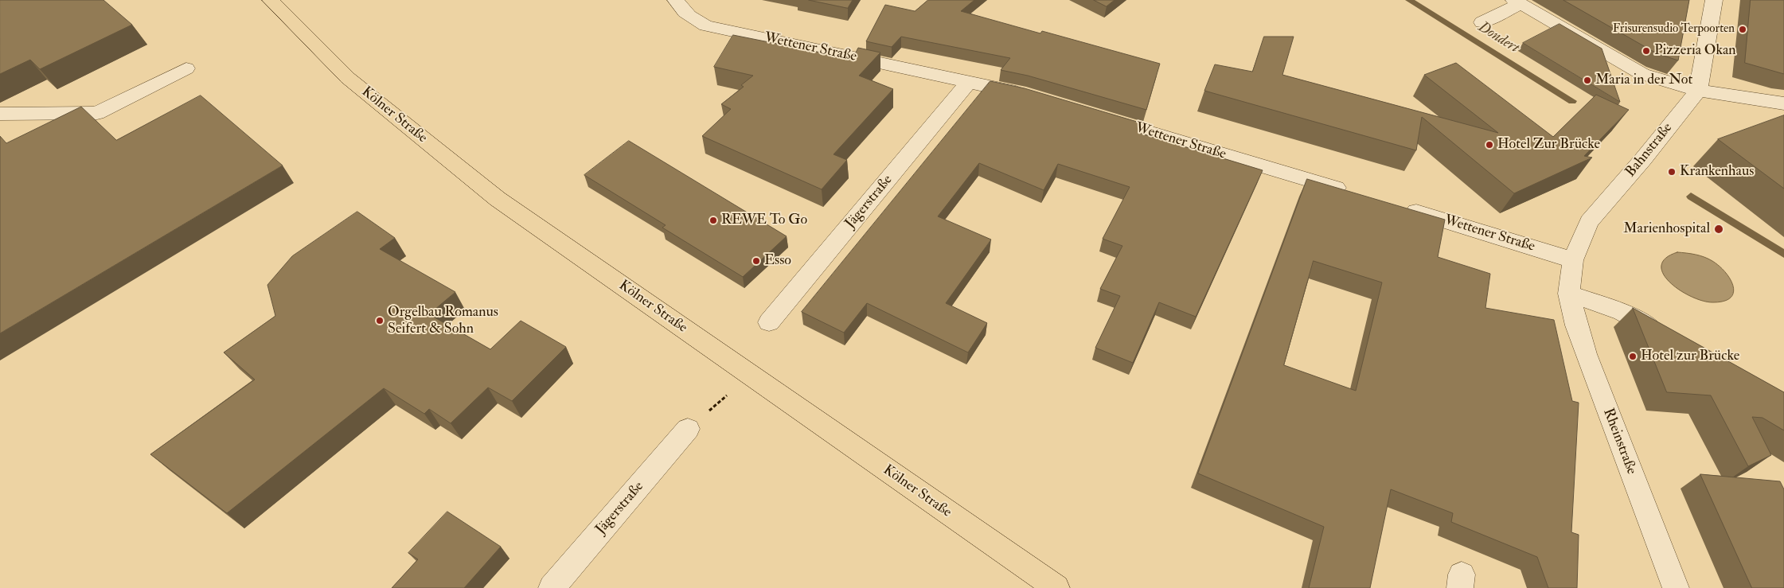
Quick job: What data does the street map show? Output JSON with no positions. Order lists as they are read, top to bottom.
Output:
{
  "streets": {
    "main road": ["Kölner Straße"],
    "street": [
      "Wettener Straße",
      "Bahnstraße",
      "Jägerstraße",
      "Rheinstraße"
    ]
  },
  "crossings": [
    ["Wettener Straße", "Bahnstraße"],
    ["Wettener Straße", "Jägerstraße"],
    ["Bahnstraße", "Rheinstraße"]
  ],
  "water": ["Dondert"],
  "places": [
    "Frisurensudio Terpoorten",
    "Pizzeria Okan",
    "Maria in der Not",
    "Hotel Zur Brücke",
    "Krankenhaus",
    "REWE To Go",
    "Marienhospital",
    "Esso",
    "Orgelbau Romanus Seifert & Sohn",
    "Hotel zur Brücke"
  ]
}
